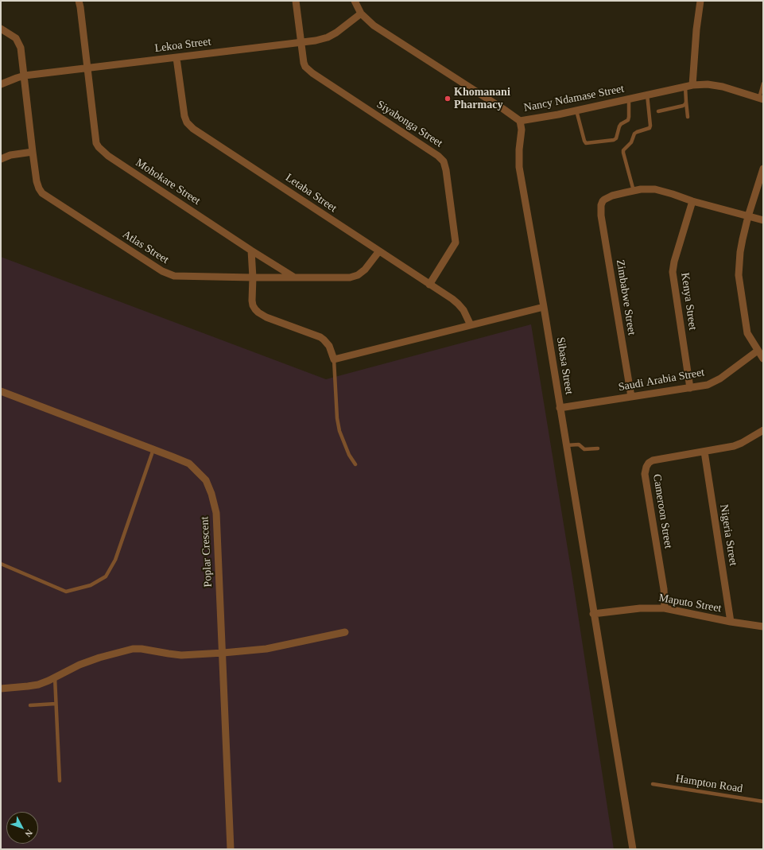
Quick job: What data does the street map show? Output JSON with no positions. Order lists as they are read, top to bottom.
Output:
{
  "streets": {
    "street": [
      "Lekoa Street",
      "Nancy Ndamase Street",
      "Siyabonga Street",
      "Mohokare Street",
      "Letaba Street",
      "Atlas Street",
      "Zimbabwe Street",
      "Kenya Street",
      "Sibasa Street",
      "Saudi Arabia Street",
      "Cameroon Street",
      "Nigeria Street",
      "Poplar Crescent",
      "Maputo Street"
    ],
    "lane": ["Hampton Road"]
  },
  "crossings": [
    ["Lekoa Street", "Nancy Ndamase Street"],
    ["Lekoa Street", "Siyabonga Street"],
    ["Lekoa Street", "Mohokare Street"],
    ["Lekoa Street", "Letaba Street"],
    ["Lekoa Street", "Atlas Street"],
    ["Nancy Ndamase Street", "Sibasa Street"],
    ["Siyabonga Street", "Letaba Street"],
    ["Mohokare Street", "Atlas Street"],
    ["Letaba Street", "Atlas Street"],
    ["Zimbabwe Street", "Saudi Arabia Street"],
    ["Kenya Street", "Saudi Arabia Street"],
    ["Sibasa Street", "Saudi Arabia Street"],
    ["Sibasa Street", "Maputo Street"],
    ["Cameroon Street", "Nigeria Street"],
    ["Cameroon Street", "Maputo Street"],
    ["Nigeria Street", "Maputo Street"]
  ],
  "places": ["Khomanani Pharmacy"],
  "north": "bottom right"
}
